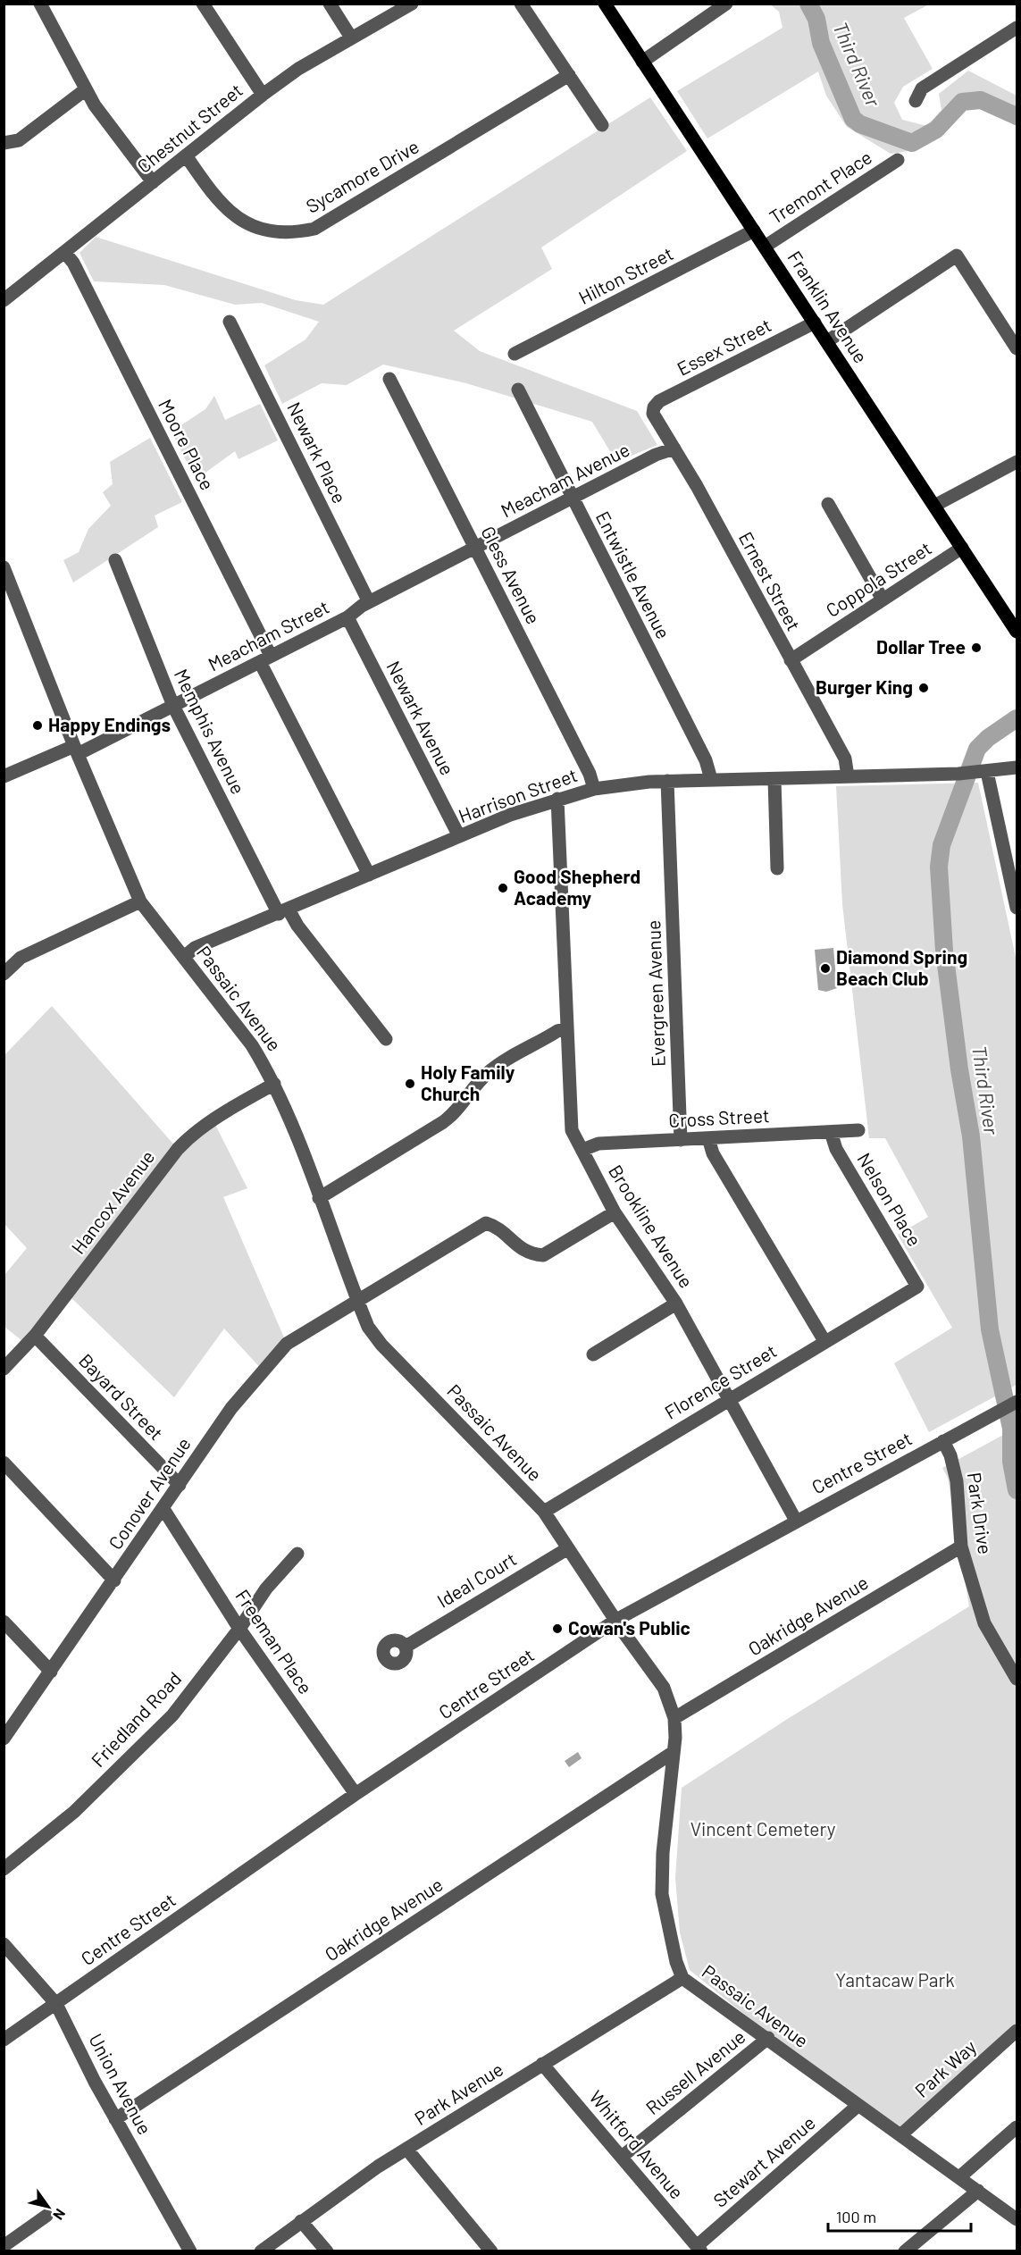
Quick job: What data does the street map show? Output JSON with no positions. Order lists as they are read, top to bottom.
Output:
{
  "streets": {
    "main road": ["Franklin Avenue"],
    "street": [
      "Chestnut Street",
      "Sycamore Drive",
      "Tremont Place",
      "Hilton Street",
      "Essex Street",
      "Moore Place",
      "Newark Place",
      "Meacham Avenue",
      "Gless Avenue",
      "Entwistle Avenue",
      "Coppola Street",
      "Ernest Street",
      "Meacham Street",
      "Newark Avenue",
      "Memphis Avenue",
      "Harrison Street",
      "Evergreen Avenue",
      "Passaic Avenue",
      "Cross Street",
      "Nelson Place",
      "Hancox Avenue",
      "Brookline Avenue",
      "Florence Street",
      "Bayard Street",
      "Centre Street",
      "Conover Avenue",
      "Park Drive",
      "Ideal Court",
      "Oakridge Avenue",
      "Freeman Place",
      "Friedland Road",
      "Park Way",
      "Russell Avenue",
      "Union Avenue",
      "Park Avenue",
      "Whitford Avenue",
      "Stewart Avenue"
    ]
  },
  "crossings": [
    ["Chestnut Street", "Sycamore Drive"],
    ["Chestnut Street", "Moore Place"],
    ["Tremont Place", "Franklin Avenue"],
    ["Hilton Street", "Franklin Avenue"],
    ["Franklin Avenue", "Essex Street"],
    ["Franklin Avenue", "Coppola Street"],
    ["Essex Street", "Ernest Street"],
    ["Moore Place", "Meacham Street"],
    ["Moore Place", "Harrison Street"],
    ["Newark Place", "Meacham Street"],
    ["Meacham Avenue", "Gless Avenue"],
    ["Meacham Avenue", "Entwistle Avenue"],
    ["Meacham Avenue", "Ernest Street"],
    ["Meacham Avenue", "Meacham Street"],
    ["Gless Avenue", "Meacham Street"],
    ["Gless Avenue", "Harrison Street"],
    ["Entwistle Avenue", "Harrison Street"],
    ["Coppola Street", "Ernest Street"],
    ["Ernest Street", "Harrison Street"],
    ["Meacham Street", "Newark Avenue"],
    ["Meacham Street", "Memphis Avenue"],
    ["Meacham Street", "Passaic Avenue"],
    ["Newark Avenue", "Harrison Street"],
    ["Memphis Avenue", "Harrison Street"],
    ["Harrison Street", "Evergreen Avenue"],
    ["Harrison Street", "Passaic Avenue"],
    ["Harrison Street", "Brookline Avenue"],
    ["Evergreen Avenue", "Cross Street"],
    ["Passaic Avenue", "Hancox Avenue"],
    ["Passaic Avenue", "Florence Street"],
    ["Passaic Avenue", "Centre Street"],
    ["Passaic Avenue", "Conover Avenue"],
    ["Passaic Avenue", "Ideal Court"],
    ["Passaic Avenue", "Oakridge Avenue"],
    ["Passaic Avenue", "Park Way"],
    ["Passaic Avenue", "Russell Avenue"],
    ["Passaic Avenue", "Park Avenue"],
    ["Passaic Avenue", "Stewart Avenue"],
    ["Cross Street", "Nelson Place"],
    ["Cross Street", "Brookline Avenue"],
    ["Nelson Place", "Florence Street"],
    ["Hancox Avenue", "Bayard Street"],
    ["Brookline Avenue", "Florence Street"],
    ["Brookline Avenue", "Centre Street"],
    ["Brookline Avenue", "Conover Avenue"],
    ["Bayard Street", "Conover Avenue"],
    ["Centre Street", "Park Drive"],
    ["Centre Street", "Freeman Place"],
    ["Centre Street", "Union Avenue"],
    ["Conover Avenue", "Freeman Place"],
    ["Park Drive", "Oakridge Avenue"],
    ["Oakridge Avenue", "Union Avenue"],
    ["Freeman Place", "Friedland Road"],
    ["Russell Avenue", "Whitford Avenue"],
    ["Park Avenue", "Whitford Avenue"],
    ["Whitford Avenue", "Stewart Avenue"]
  ],
  "water": ["Third River"],
  "parks": ["Vincent Cemetery", "Yantacaw Park"],
  "places": [
    "Dollar Tree",
    "Burger King",
    "Happy Endings",
    "Good Shepherd Academy",
    "Diamond Spring Beach Club",
    "Holy Family Church",
    "Cowan's Public"
  ],
  "scale_bar": "100 m",
  "north": "bottom right"
}
